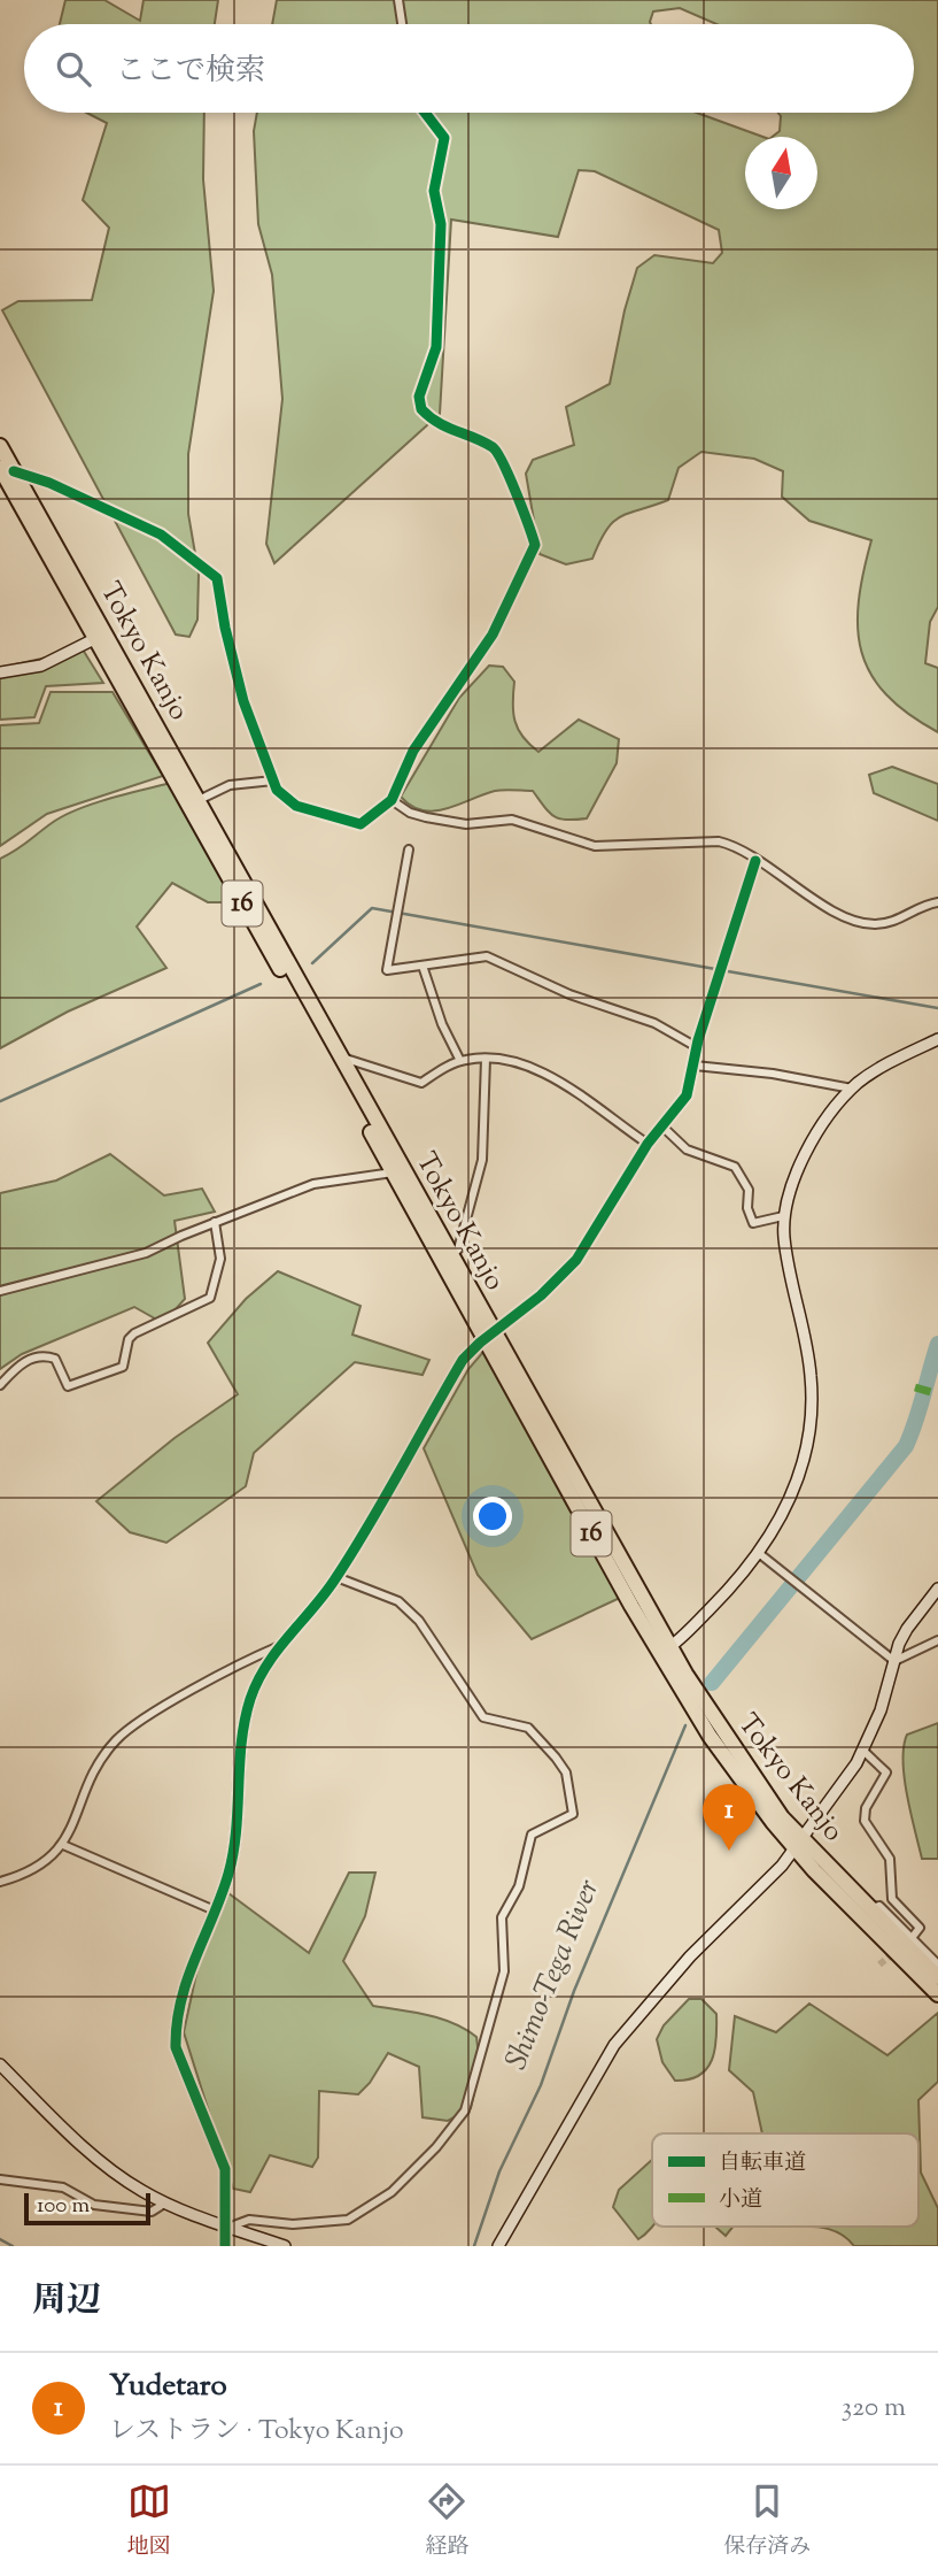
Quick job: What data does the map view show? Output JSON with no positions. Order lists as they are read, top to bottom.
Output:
{
  "streets": {
    "highway": ["Tokyo Kanjo", "16"]
  },
  "water": ["Shimo-Tega River"],
  "legend": ["自転車道", "小道"],
  "scale_bar": "100 m",
  "north": "top",
  "page": {
    "search": "ここで検索",
    "pins": "1",
    "scale": "100 m",
    "heading": "周辺",
    "list": [
      {
        "mark": "1",
        "name": "Yudetaro",
        "note": "レストラン · Tokyo Kanjo",
        "value": "320 m"
      }
    ],
    "nav": ["地図", "経路", "保存済み"]
  }
}
